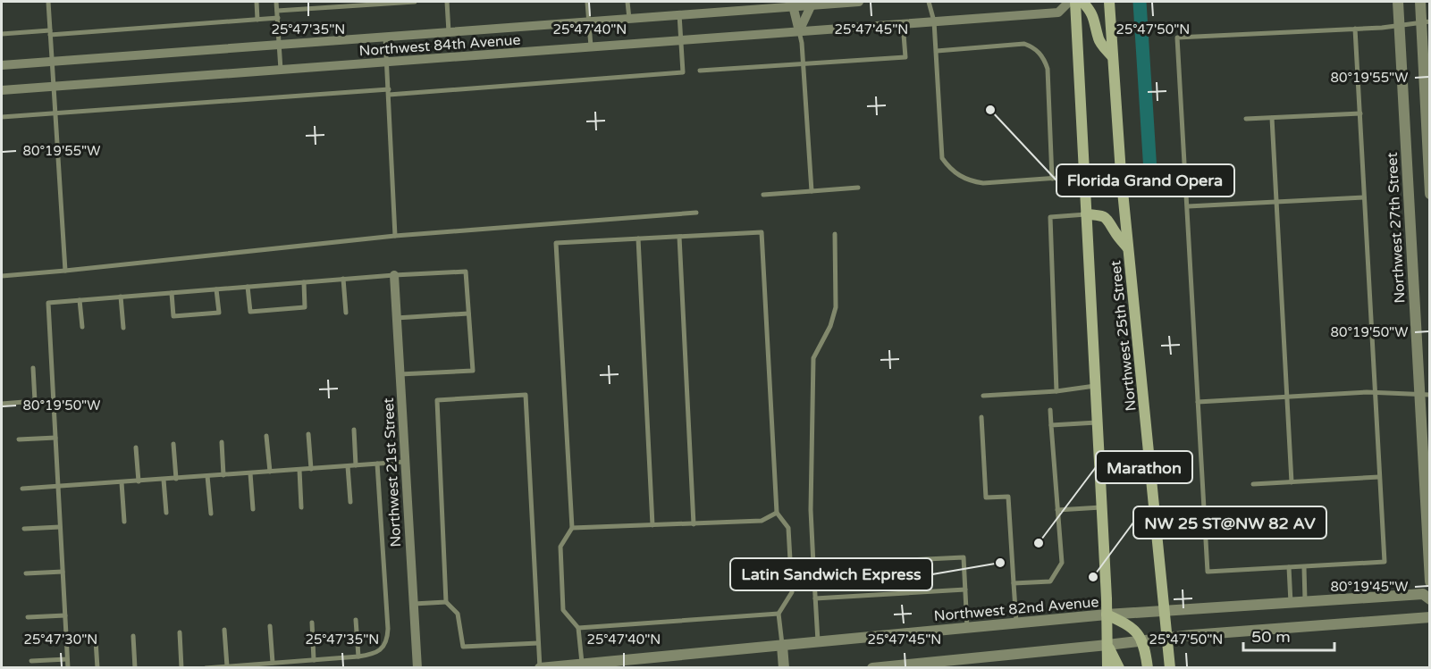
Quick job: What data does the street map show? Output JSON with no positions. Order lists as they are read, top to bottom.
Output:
{
  "streets": {
    "main road": ["Northwest 25th Street"],
    "street": [
      "Northwest 84th Avenue",
      "Northwest 27th Street",
      "Northwest 21st Street",
      "Northwest 82nd Avenue"
    ]
  },
  "crossings": [
    ["Northwest 25th Street", "Northwest 82nd Avenue"]
  ],
  "places": [
    "Florida Grand Opera",
    "Marathon",
    "Latin Sandwich Express",
    "NW 25 ST@NW 82 AV"
  ],
  "scale_bar": "50 m",
  "coordinates": [
    "25°47'35\"N",
    "25°47'40\"N",
    "25°47'45\"N",
    "25°47'50\"N",
    "80°19'55\"W",
    "80°19'50\"W",
    "80°19'45\"W",
    "25°47'30\"N"
  ]
}
